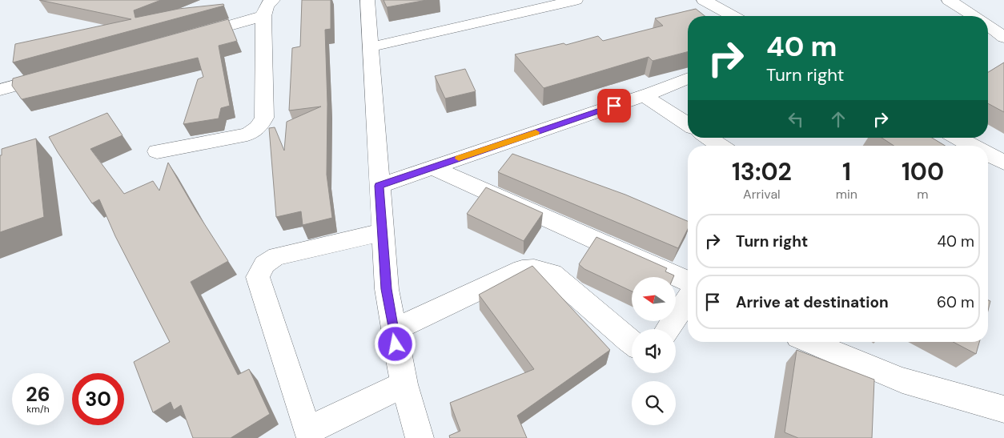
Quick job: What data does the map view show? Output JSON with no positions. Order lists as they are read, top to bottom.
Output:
{
  "north": "left",
  "page": {
    "turn": ["40 m", "Turn right"],
    "eta": [
      "13:02",
      "Arrival",
      "1",
      "min",
      "100",
      "m"
    ],
    "list": [
      {
        "name": "Turn right",
        "value": "40 m"
      },
      {
        "name": "Arrive at destination",
        "value": "60 m"
      }
    ],
    "speed": "26 km/h",
    "limit": "30"
  }
}
